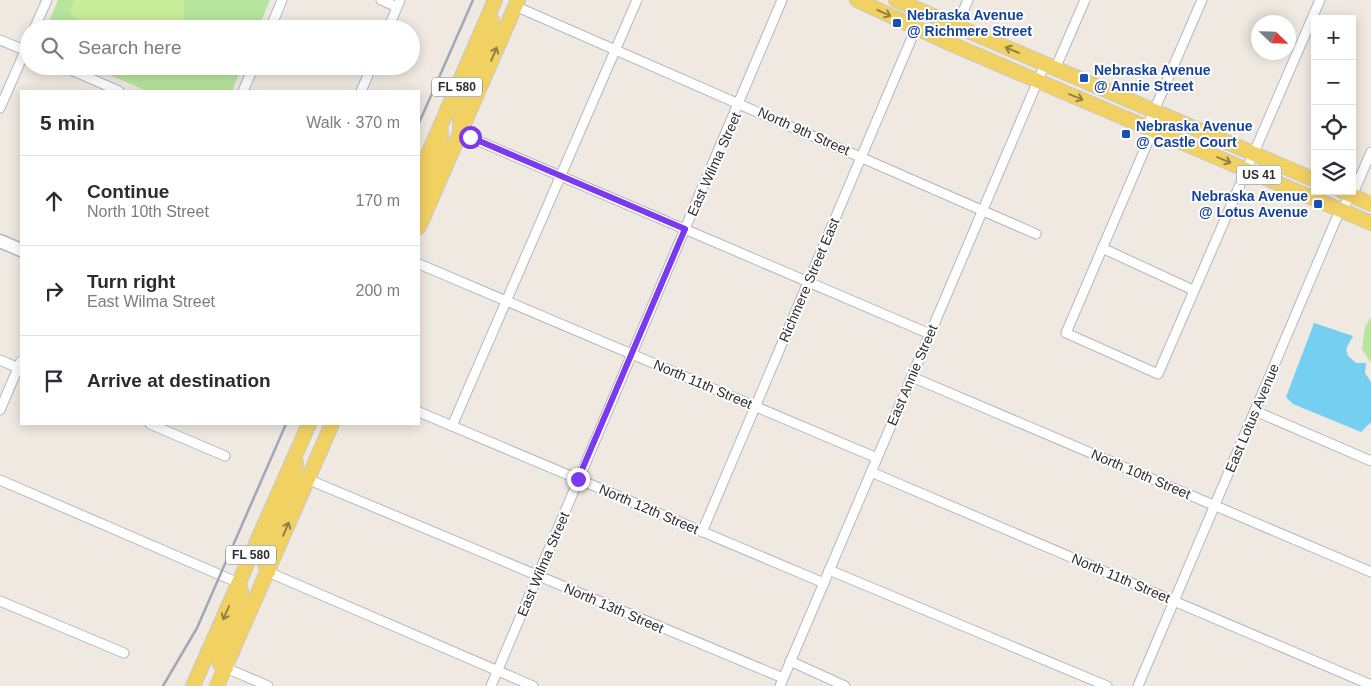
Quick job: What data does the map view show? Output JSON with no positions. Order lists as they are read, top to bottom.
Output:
{
  "streets": {
    "main road": ["FL 580", "US 41"],
    "street": [
      "North 9th Street",
      "East Wilma Street",
      "Richmere Street East",
      "East Annie Street",
      "North 11th Street",
      "East Lotus Avenue",
      "North 10th Street",
      "North 12th Street",
      "North 13th Street"
    ]
  },
  "crossings": [
    ["FL 580", "North 9th Street"],
    ["FL 580", "North 13th Street"],
    ["North 9th Street", "East Wilma Street"],
    ["North 9th Street", "Richmere Street East"],
    ["North 9th Street", "East Annie Street"],
    ["East Wilma Street", "North 11th Street"],
    ["East Wilma Street", "North 12th Street"],
    ["East Wilma Street", "North 13th Street"],
    ["US 41", "Richmere Street East"],
    ["US 41", "East Annie Street"],
    ["US 41", "East Lotus Avenue"],
    ["Richmere Street East", "North 11th Street"],
    ["Richmere Street East", "North 12th Street"],
    ["East Annie Street", "North 11th Street"],
    ["East Annie Street", "North 10th Street"],
    ["East Annie Street", "North 12th Street"],
    ["East Annie Street", "North 13th Street"],
    ["North 11th Street", "East Lotus Avenue"],
    ["East Lotus Avenue", "North 10th Street"]
  ],
  "places": {
    "transit": [
      "Nebraska Avenue @ Richmere Street",
      "Nebraska Avenue @ Annie Street",
      "Nebraska Avenue @ Castle Court",
      "Nebraska Avenue @ Lotus Avenue"
    ]
  },
  "north": "bottom right",
  "page": {
    "map_buttons": ["+", "−"],
    "search": "Search here",
    "heading": ["5 min", "Walk · 370 m"],
    "list": [
      ["Continue", "North 10th Street", "170 m"],
      ["Turn right", "East Wilma Street", "200 m"],
      "Arrive at destination"
    ]
  }
}
